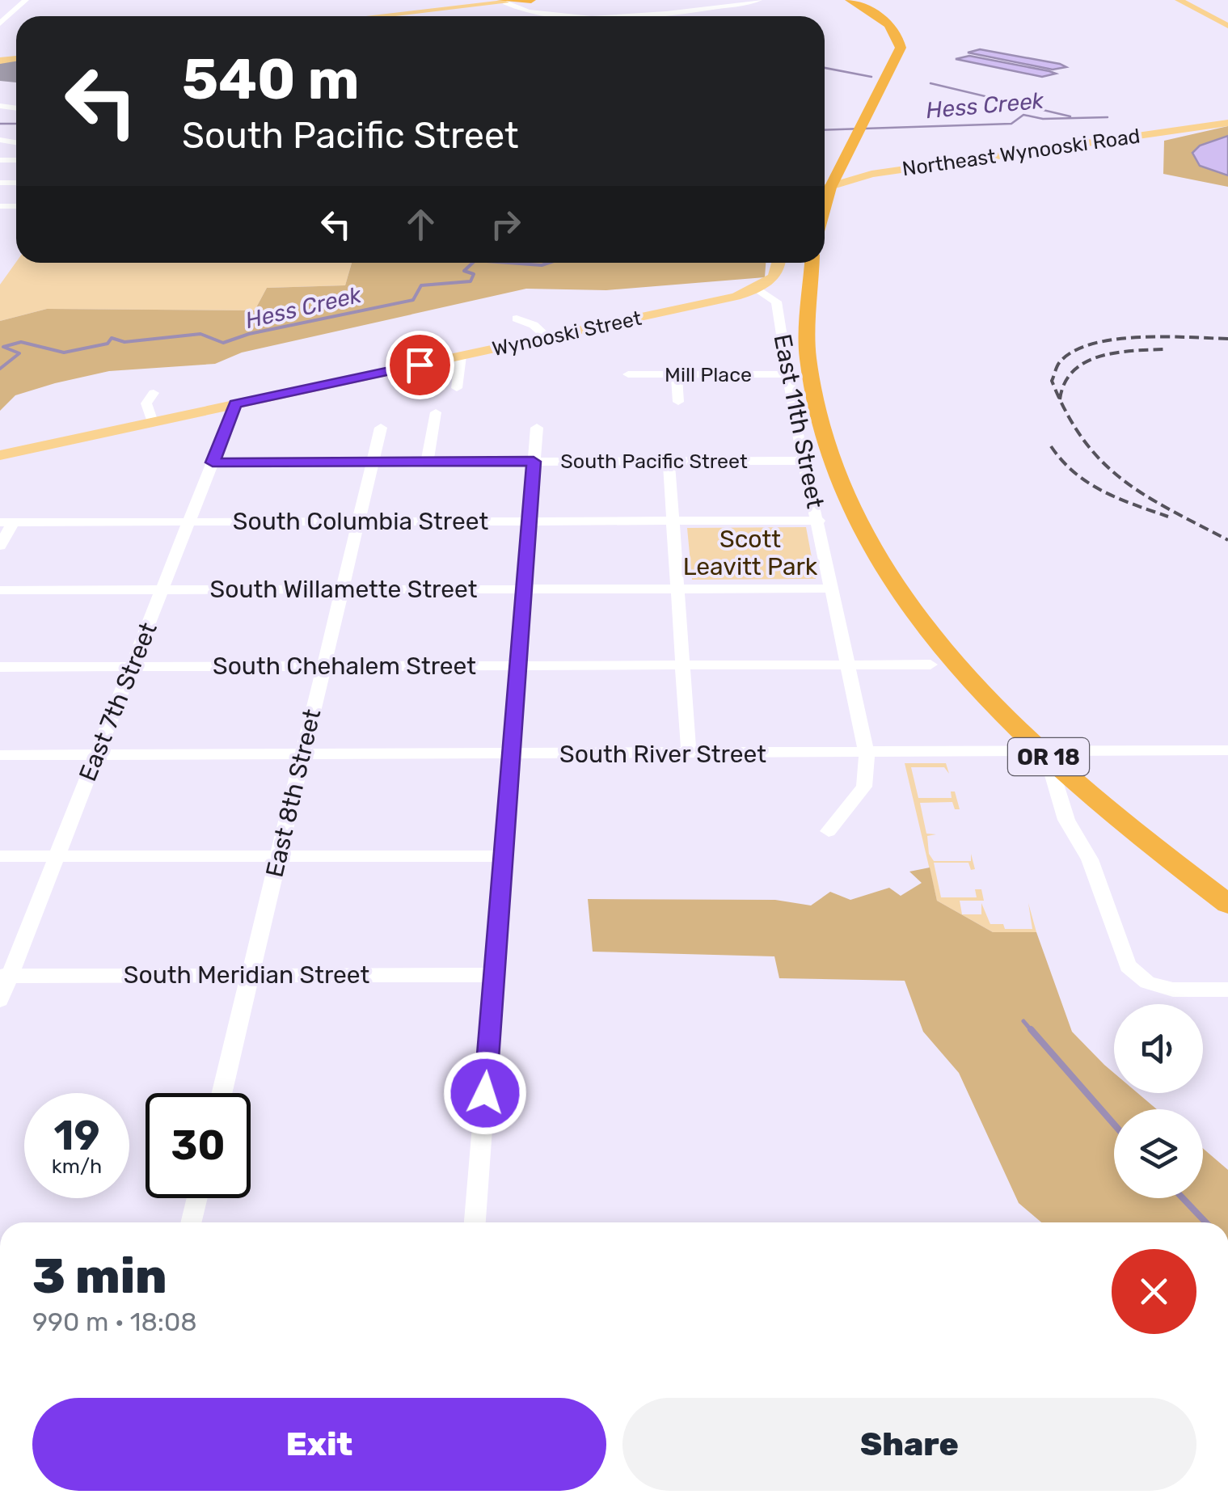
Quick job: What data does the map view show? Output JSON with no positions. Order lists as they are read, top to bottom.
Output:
{
  "streets": {
    "highway": ["OR 18"],
    "main road": ["Northeast Wynooski Road", "Wynooski Street"],
    "street": [
      "Mill Place",
      "East 11th Street",
      "South Pacific Street",
      "South Columbia Street",
      "South Willamette Street",
      "South Chehalem Street",
      "East 7th Street",
      "South River Street",
      "East 8th Street",
      "South Meridian Street"
    ]
  },
  "crossings": [
    ["Wynooski Street", "East 11th Street"],
    ["Wynooski Street", "East 7th Street"],
    ["Mill Place", "East 11th Street"],
    ["East 11th Street", "South Pacific Street"],
    ["East 11th Street", "South Columbia Street"],
    ["East 11th Street", "South Willamette Street"],
    ["East 11th Street", "South Chehalem Street"],
    ["East 11th Street", "South River Street"],
    ["South Pacific Street", "East 7th Street"],
    ["South Pacific Street", "East 8th Street"],
    ["South Columbia Street", "East 7th Street"],
    ["South Columbia Street", "East 8th Street"],
    ["South Willamette Street", "East 7th Street"],
    ["South Willamette Street", "East 8th Street"],
    ["South Chehalem Street", "East 7th Street"],
    ["South Chehalem Street", "East 8th Street"],
    ["East 7th Street", "South River Street"],
    ["East 7th Street", "South Meridian Street"],
    ["South River Street", "East 8th Street"],
    ["East 8th Street", "South Meridian Street"]
  ],
  "water": ["Hess Creek"],
  "parks": ["Scott Leavitt Park"],
  "page": {
    "turn": ["540 m", "South Pacific Street"],
    "speed": "19 km/h",
    "limit": "30",
    "heading": ["3 min", "990 m · 18:08"],
    "buttons": ["Exit", "Share"]
  }
}
